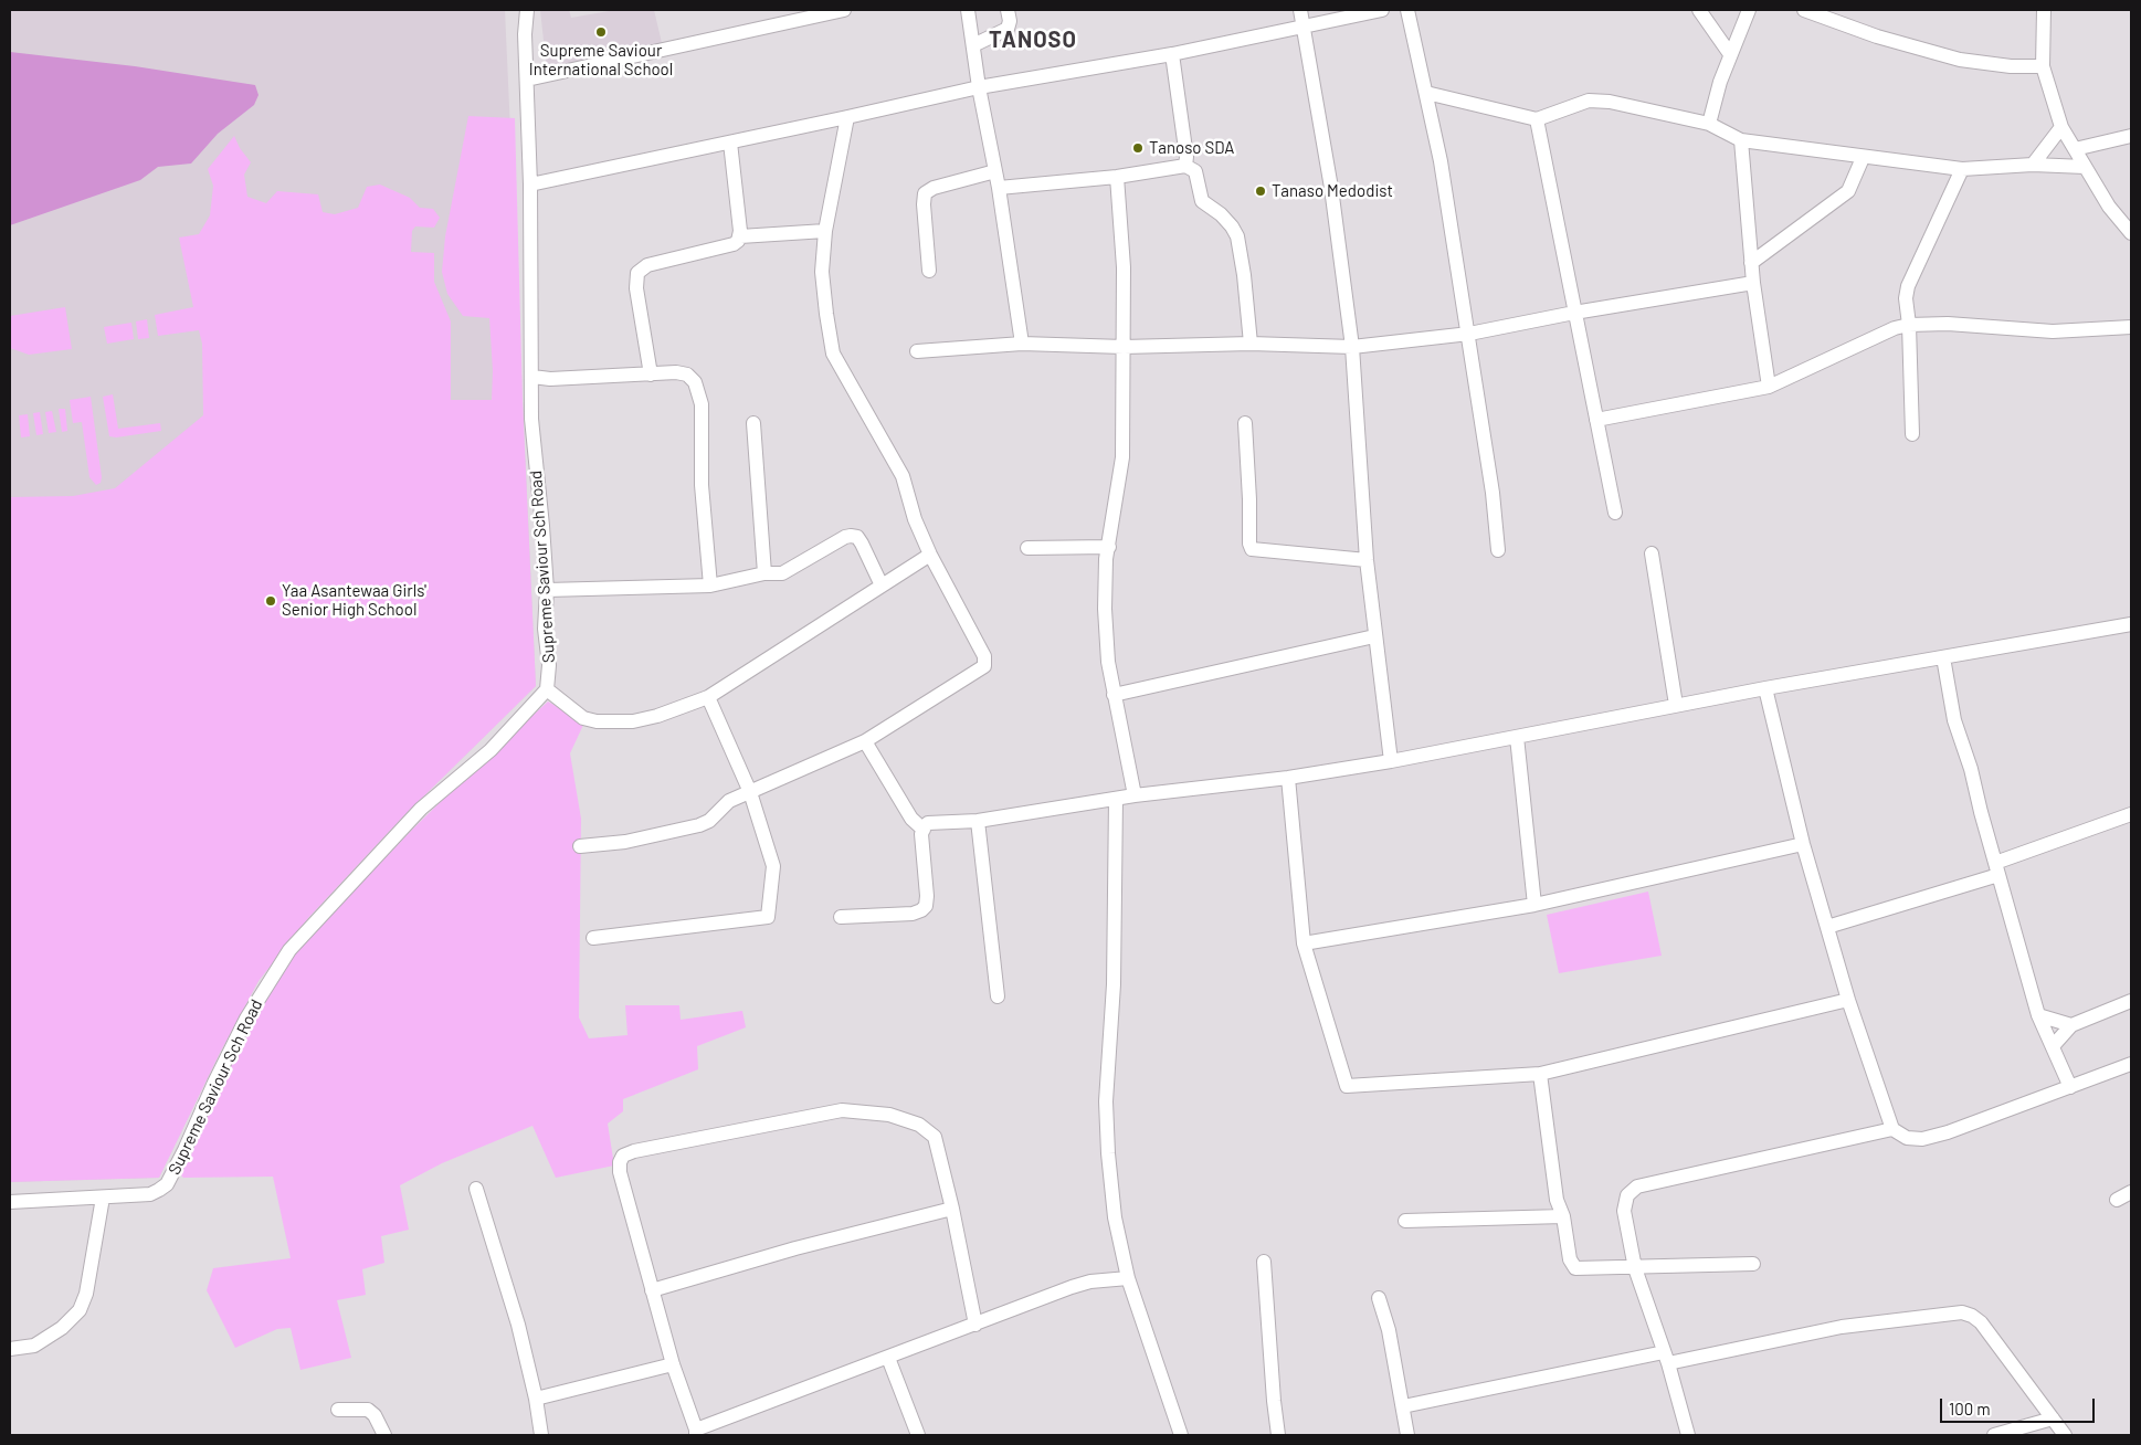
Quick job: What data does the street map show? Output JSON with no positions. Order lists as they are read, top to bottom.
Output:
{
  "streets": {
    "street": ["Supreme Saviour Sch Road"]
  },
  "districts": ["TANOSO"],
  "places": [
    "Supreme Saviour International School",
    "Tanoso SDA",
    "Tanaso Medodist",
    "Yaa Asantewaa Girls' Senior High School"
  ],
  "scale_bar": "100 m"
}
